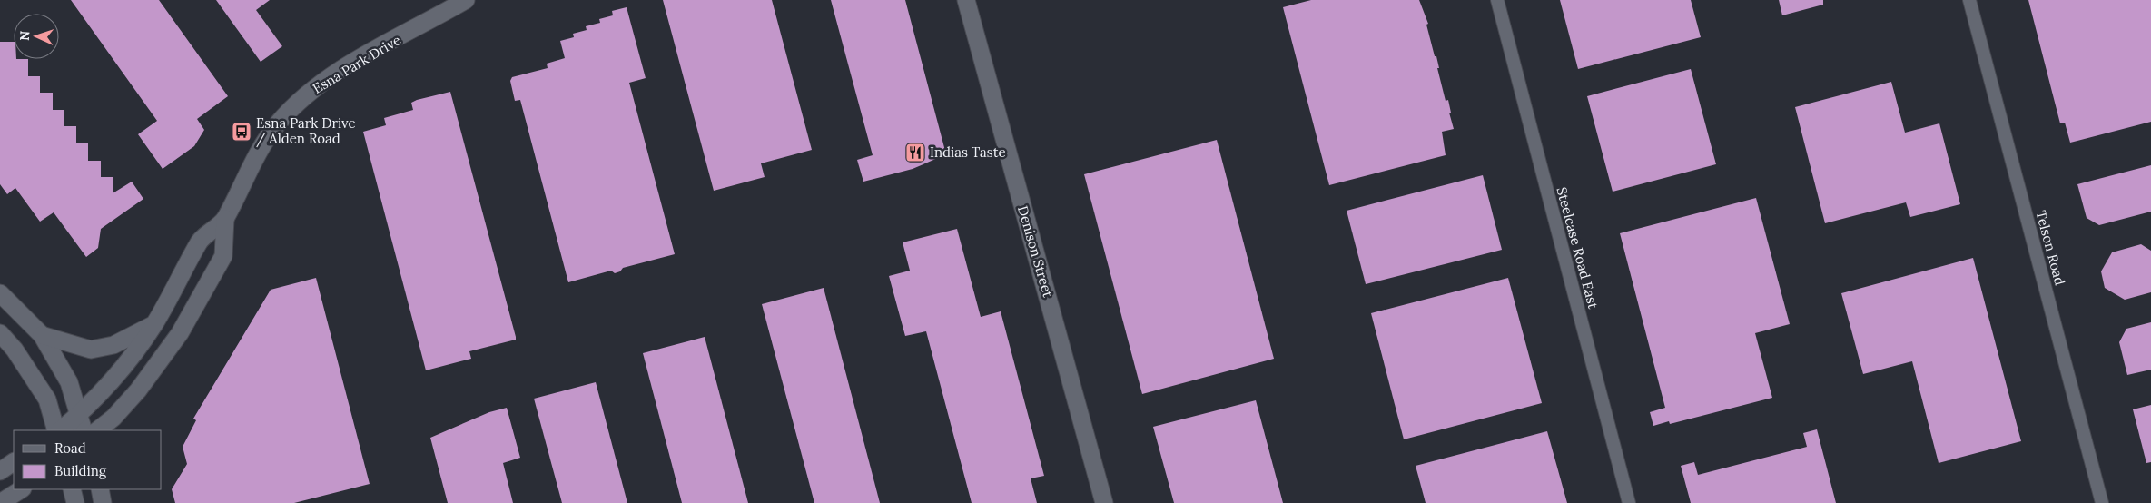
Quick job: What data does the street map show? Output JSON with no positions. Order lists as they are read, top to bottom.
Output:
{
  "streets": {
    "street": [
      "Esna Park Drive",
      "Steelcase Road East",
      "Telson Road",
      "Denison Street"
    ]
  },
  "places": {
    "bus stop": ["Esna Park Drive / Alden Road"],
    "restaurant": ["Indias Taste"]
  },
  "legend": ["Road", "Building"],
  "north": "left"
}
